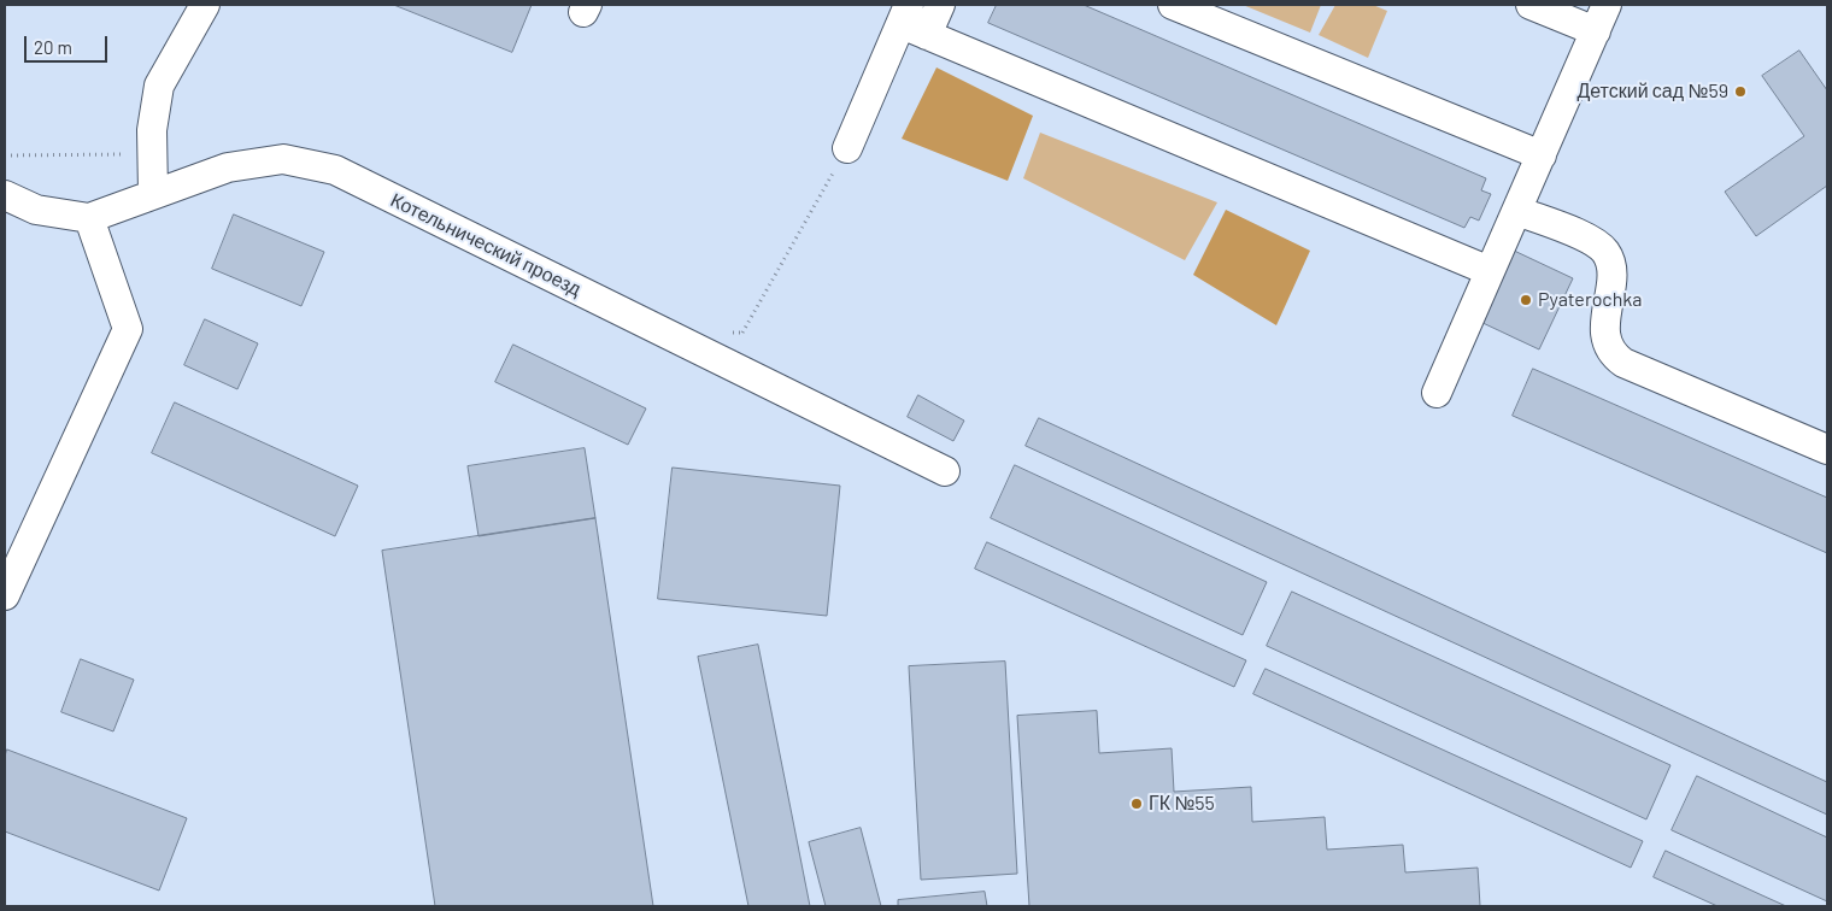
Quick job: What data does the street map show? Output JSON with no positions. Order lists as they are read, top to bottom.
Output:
{
  "streets": {
    "street": ["Котельнический проезд"]
  },
  "places": ["Детский сад №59", "Pyaterochka", "ГК №55"],
  "scale_bar": "20 m"
}
